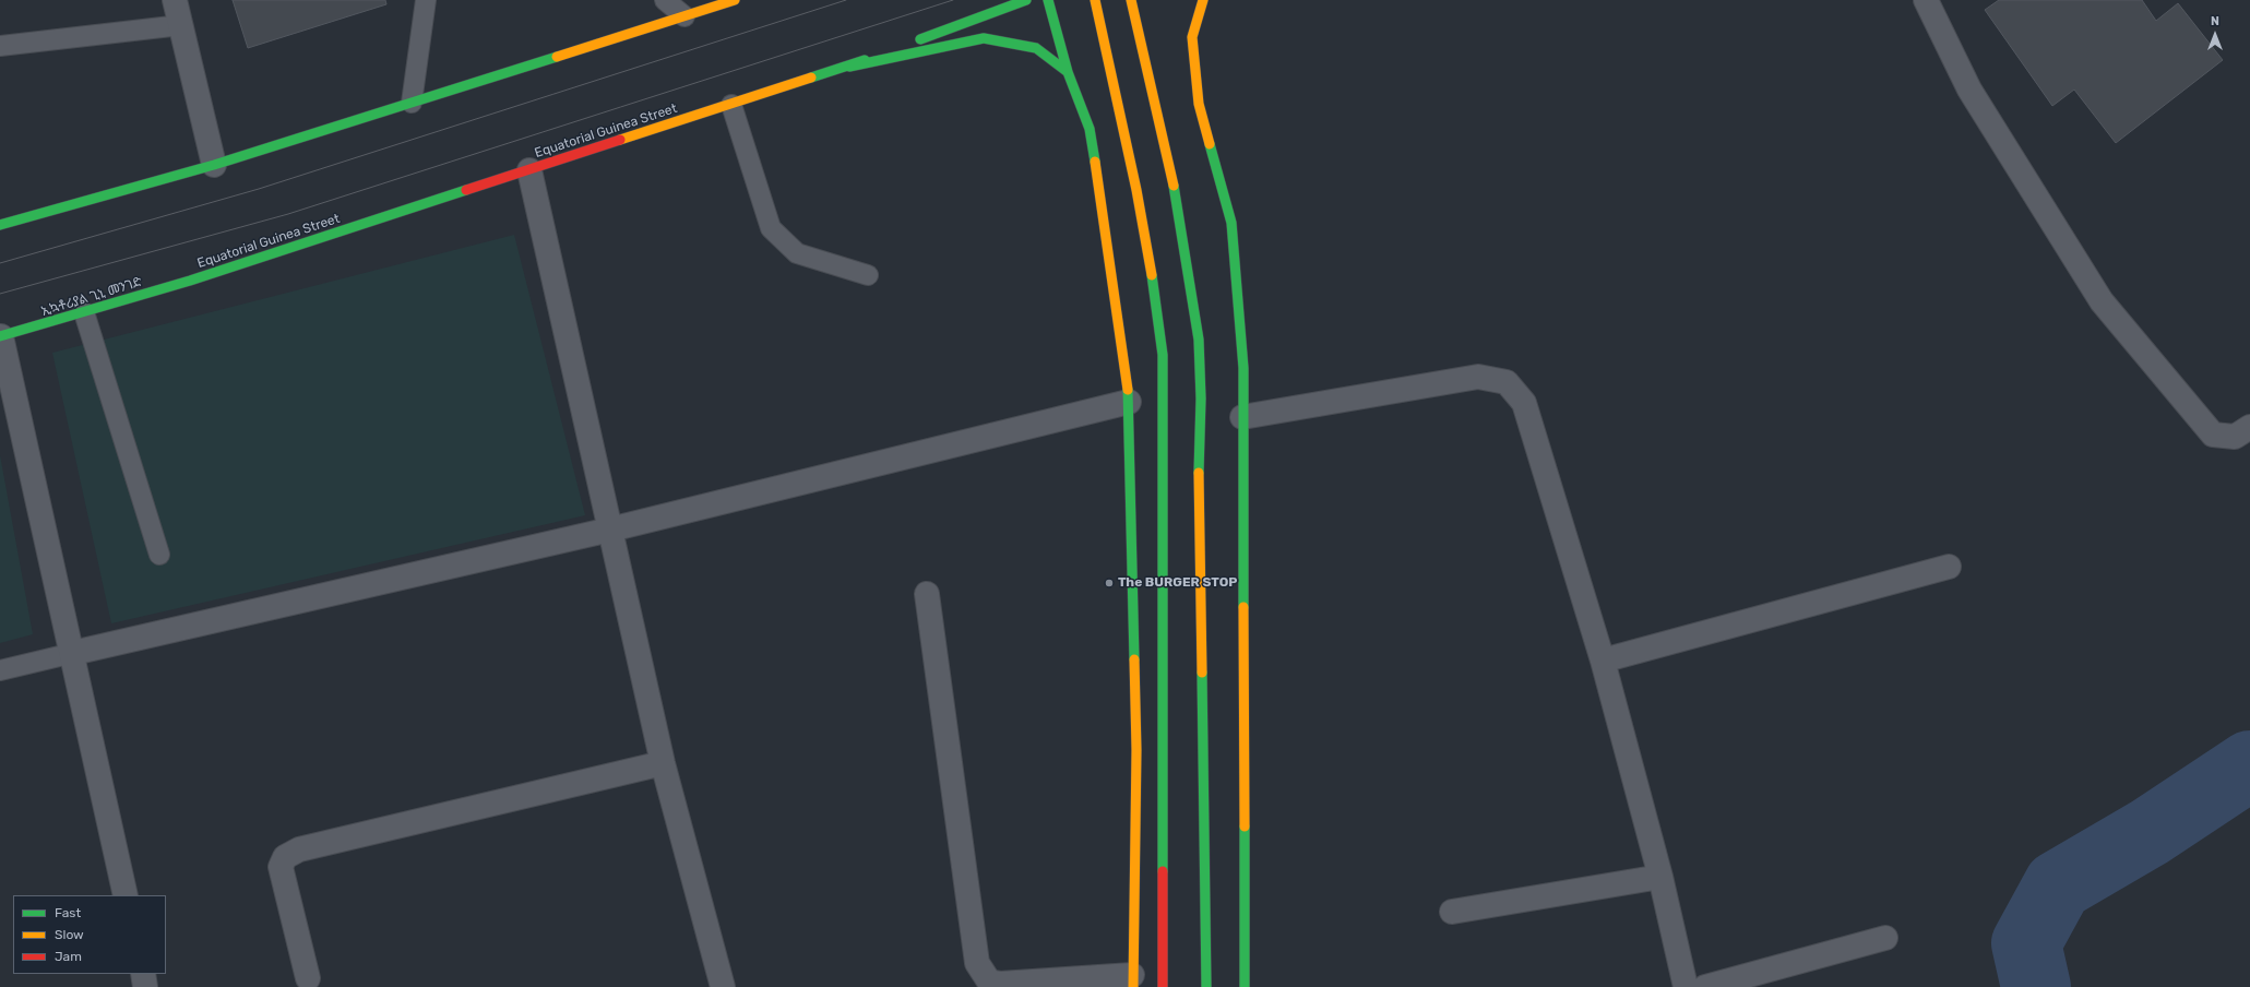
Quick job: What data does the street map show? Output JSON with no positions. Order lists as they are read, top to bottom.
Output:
{
  "streets": {
    "main road": ["Equatorial Guinea Street", "ኢኳቶሪያል ጊኒ መንገድ"]
  },
  "crossings": [
    ["Equatorial Guinea Street", "ኢኳቶሪያል ጊኒ መንገድ"]
  ],
  "places": ["The BURGER STOP"],
  "legend": ["Fast", "Slow", "Jam"],
  "north": "top"
}
